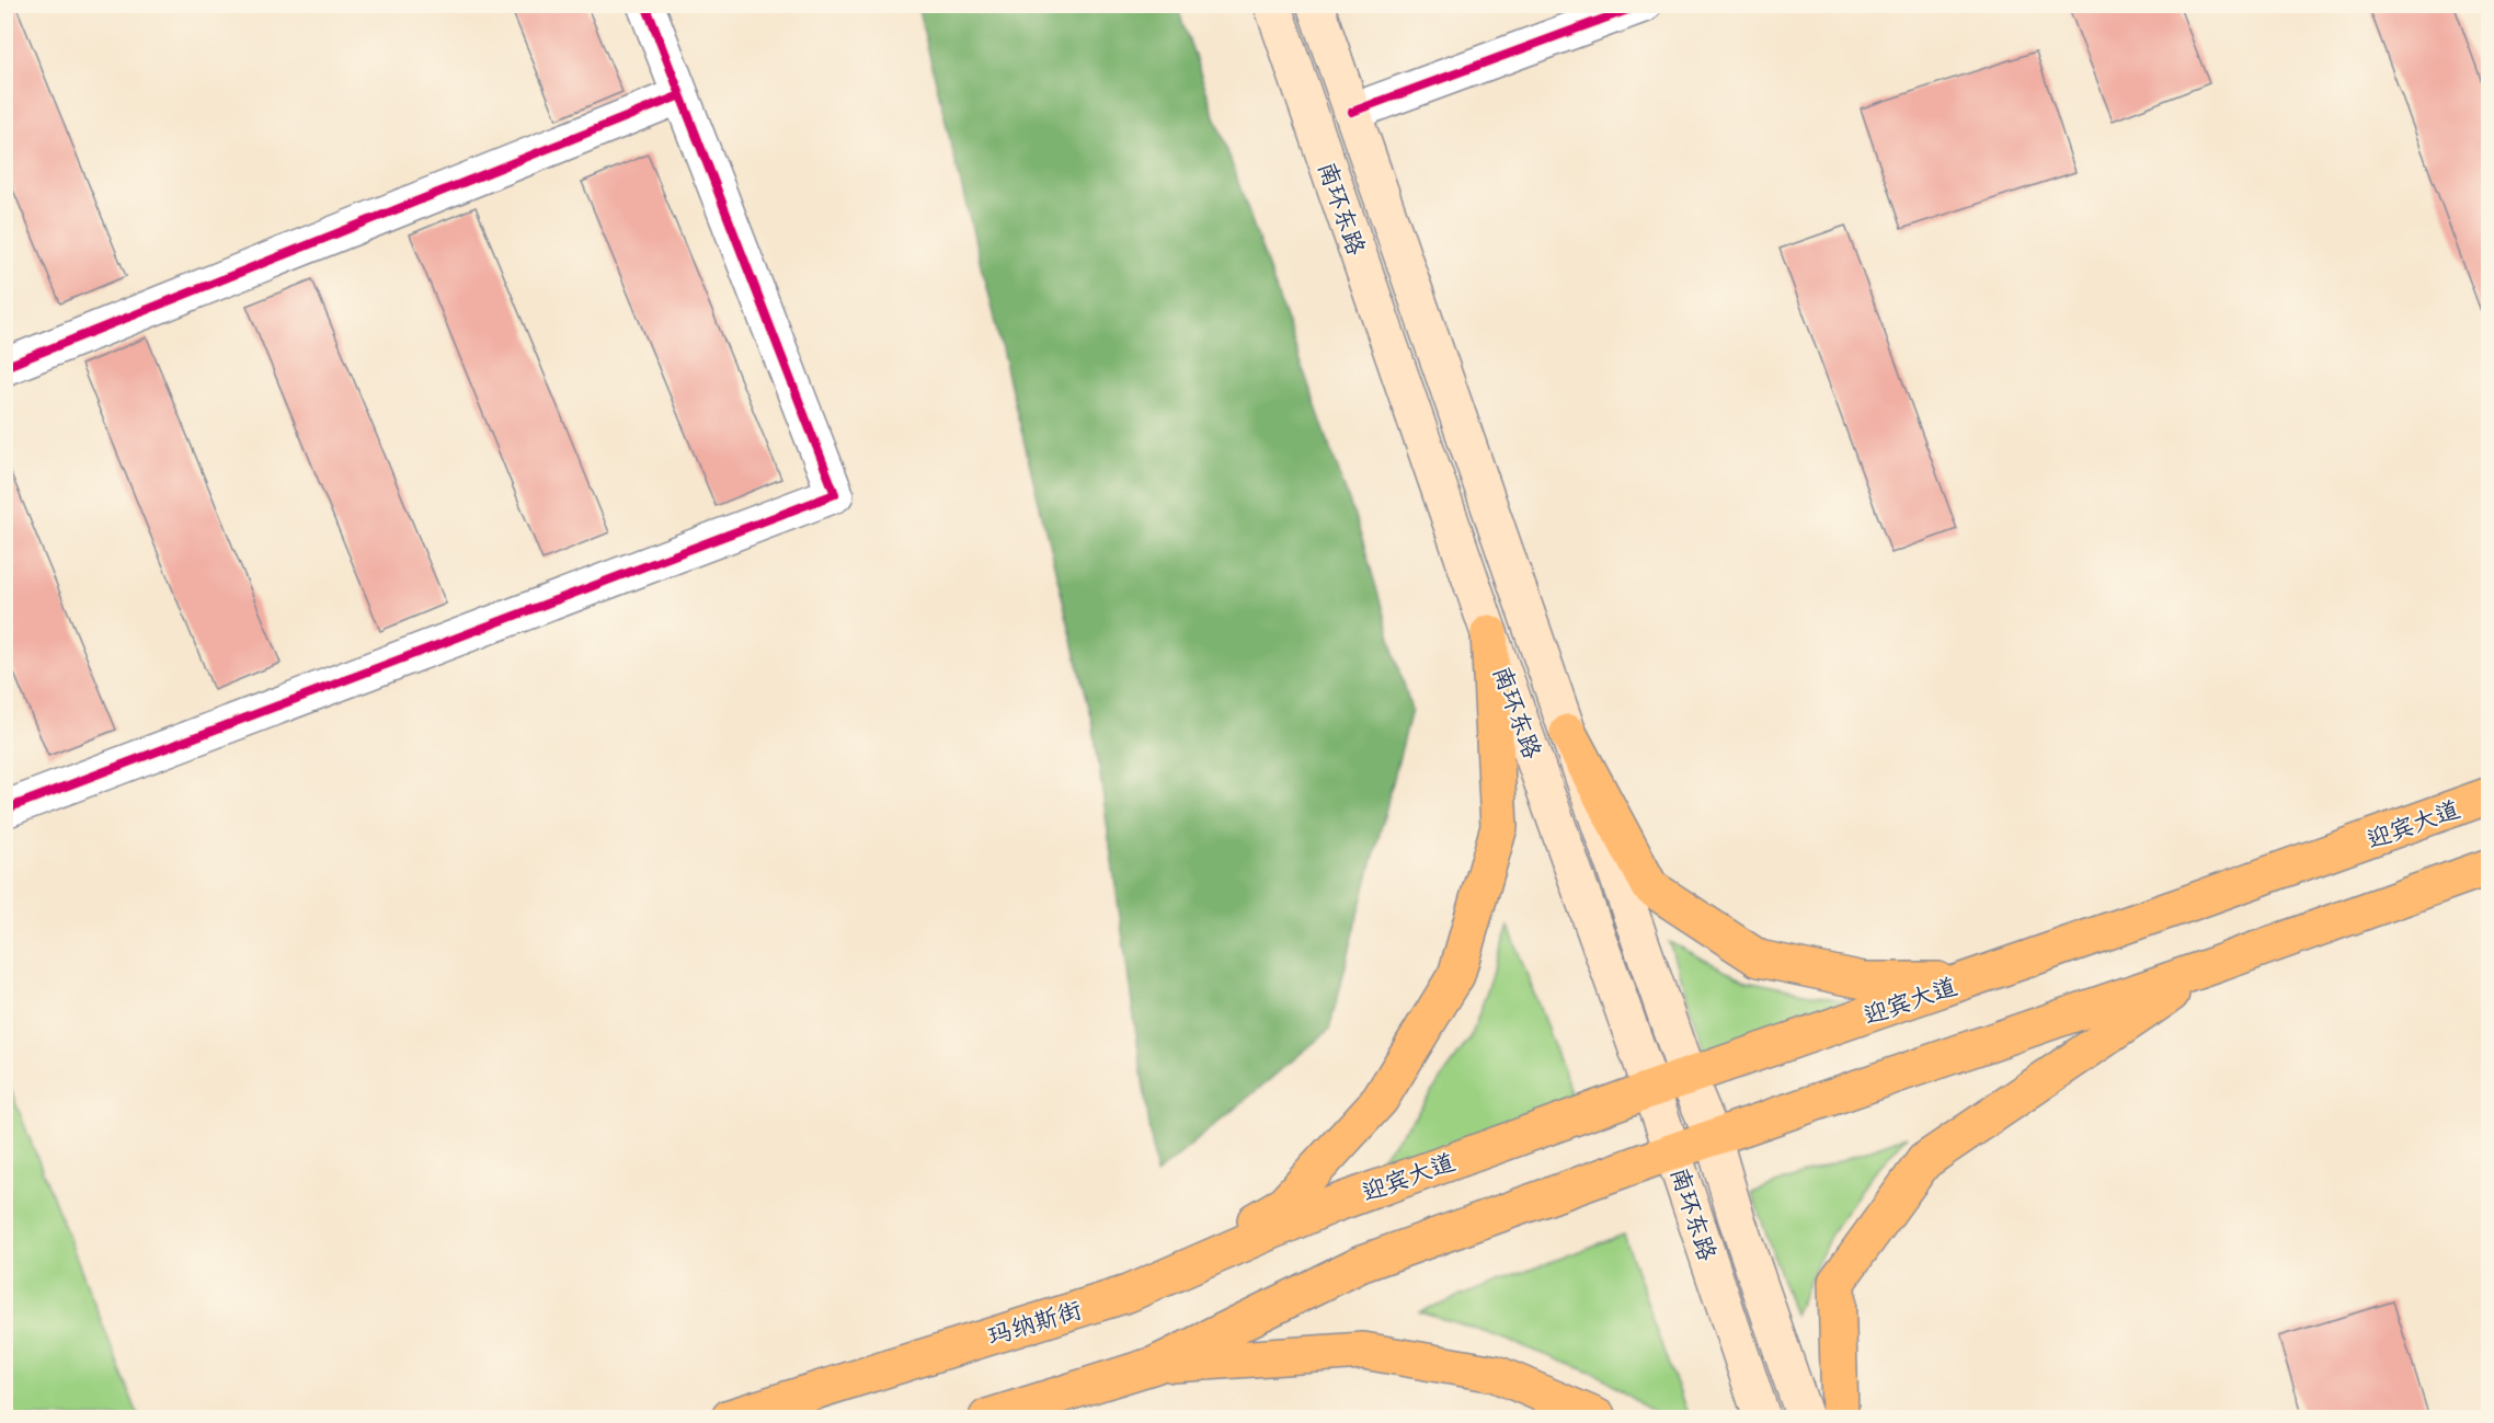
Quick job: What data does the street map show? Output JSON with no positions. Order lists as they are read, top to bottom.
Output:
{
  "streets": {
    "main road": ["南环东路", "迎宾大道", "玛纳斯街"]
  },
  "crossings": [
    ["南环东路", "迎宾大道"],
    ["迎宾大道", "玛纳斯街"]
  ]
}
